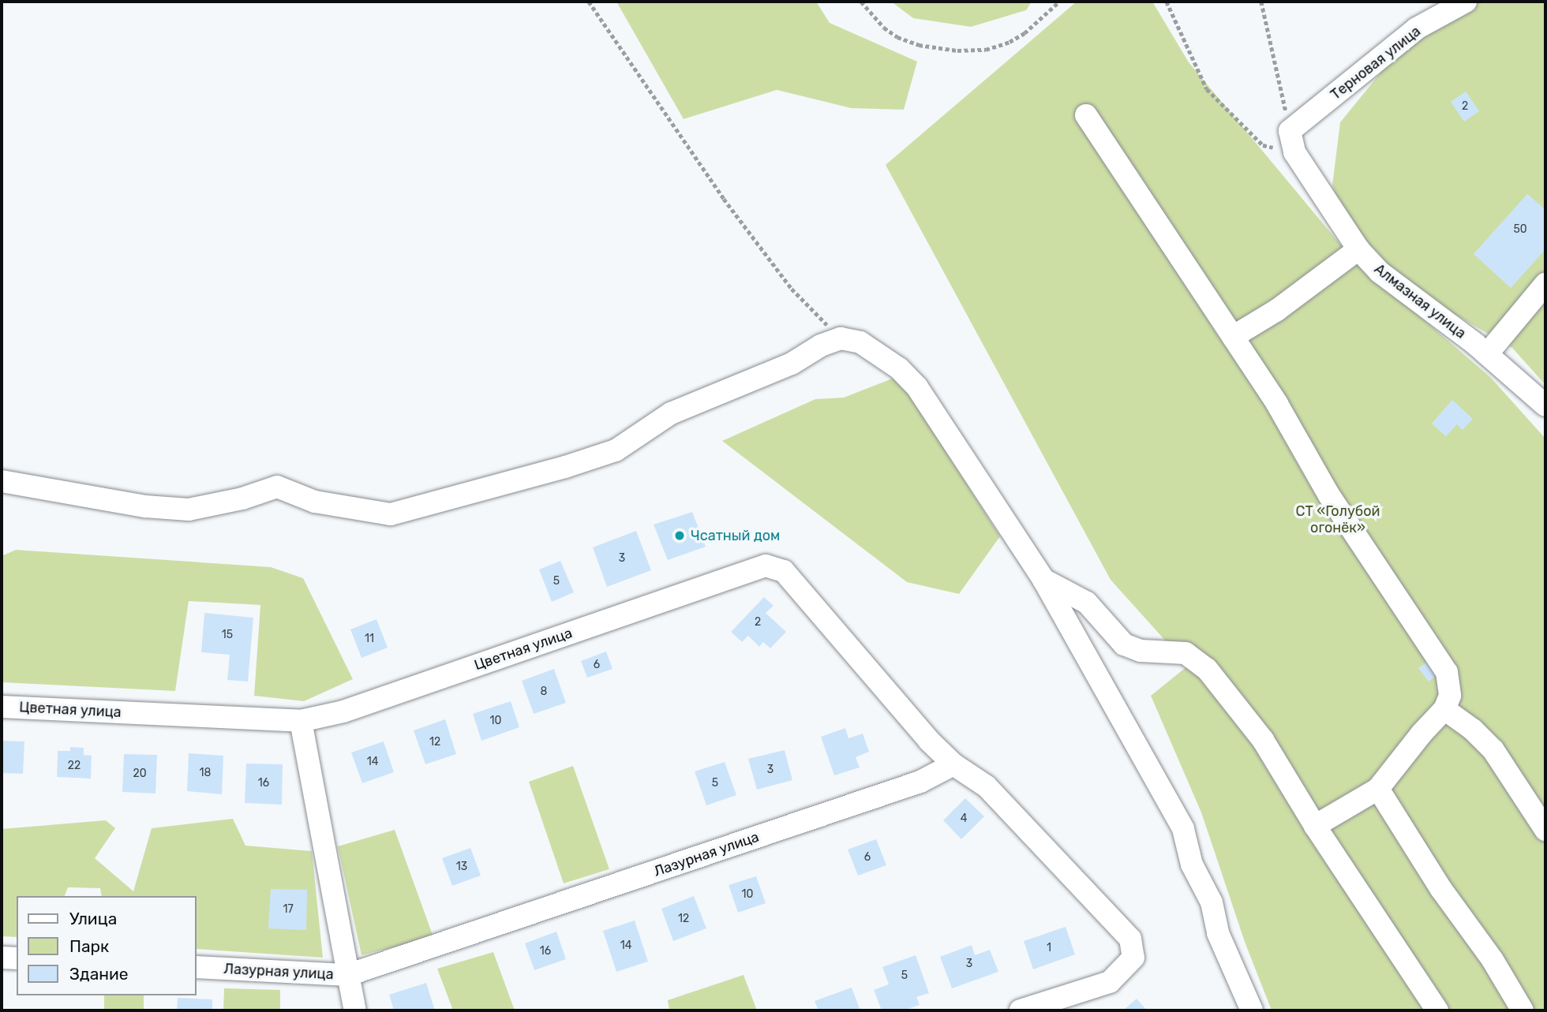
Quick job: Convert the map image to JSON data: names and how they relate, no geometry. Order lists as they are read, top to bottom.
{
  "streets": {
    "street": [
      "Терновая улица",
      "Алмазная улица",
      "Цветная улица",
      "Лазурная улица"
    ]
  },
  "crossings": [
    ["Терновая улица", "Алмазная улица"],
    ["Цветная улица", "Лазурная улица"]
  ],
  "parks": ["СТ «Голубой огонёк»"],
  "places": ["Чсатный дом"],
  "house_numbers": [
    "2",
    "50",
    "3",
    "5",
    "2",
    "15",
    "11",
    "6",
    "8",
    "10",
    "12",
    "14",
    "22",
    "3",
    "18",
    "20",
    "16",
    "5",
    "4",
    "6",
    "13",
    "10",
    "17",
    "12",
    "14",
    "1",
    "16",
    "3",
    "5"
  ],
  "legend": ["Улица", "Парк", "Здание"]
}
